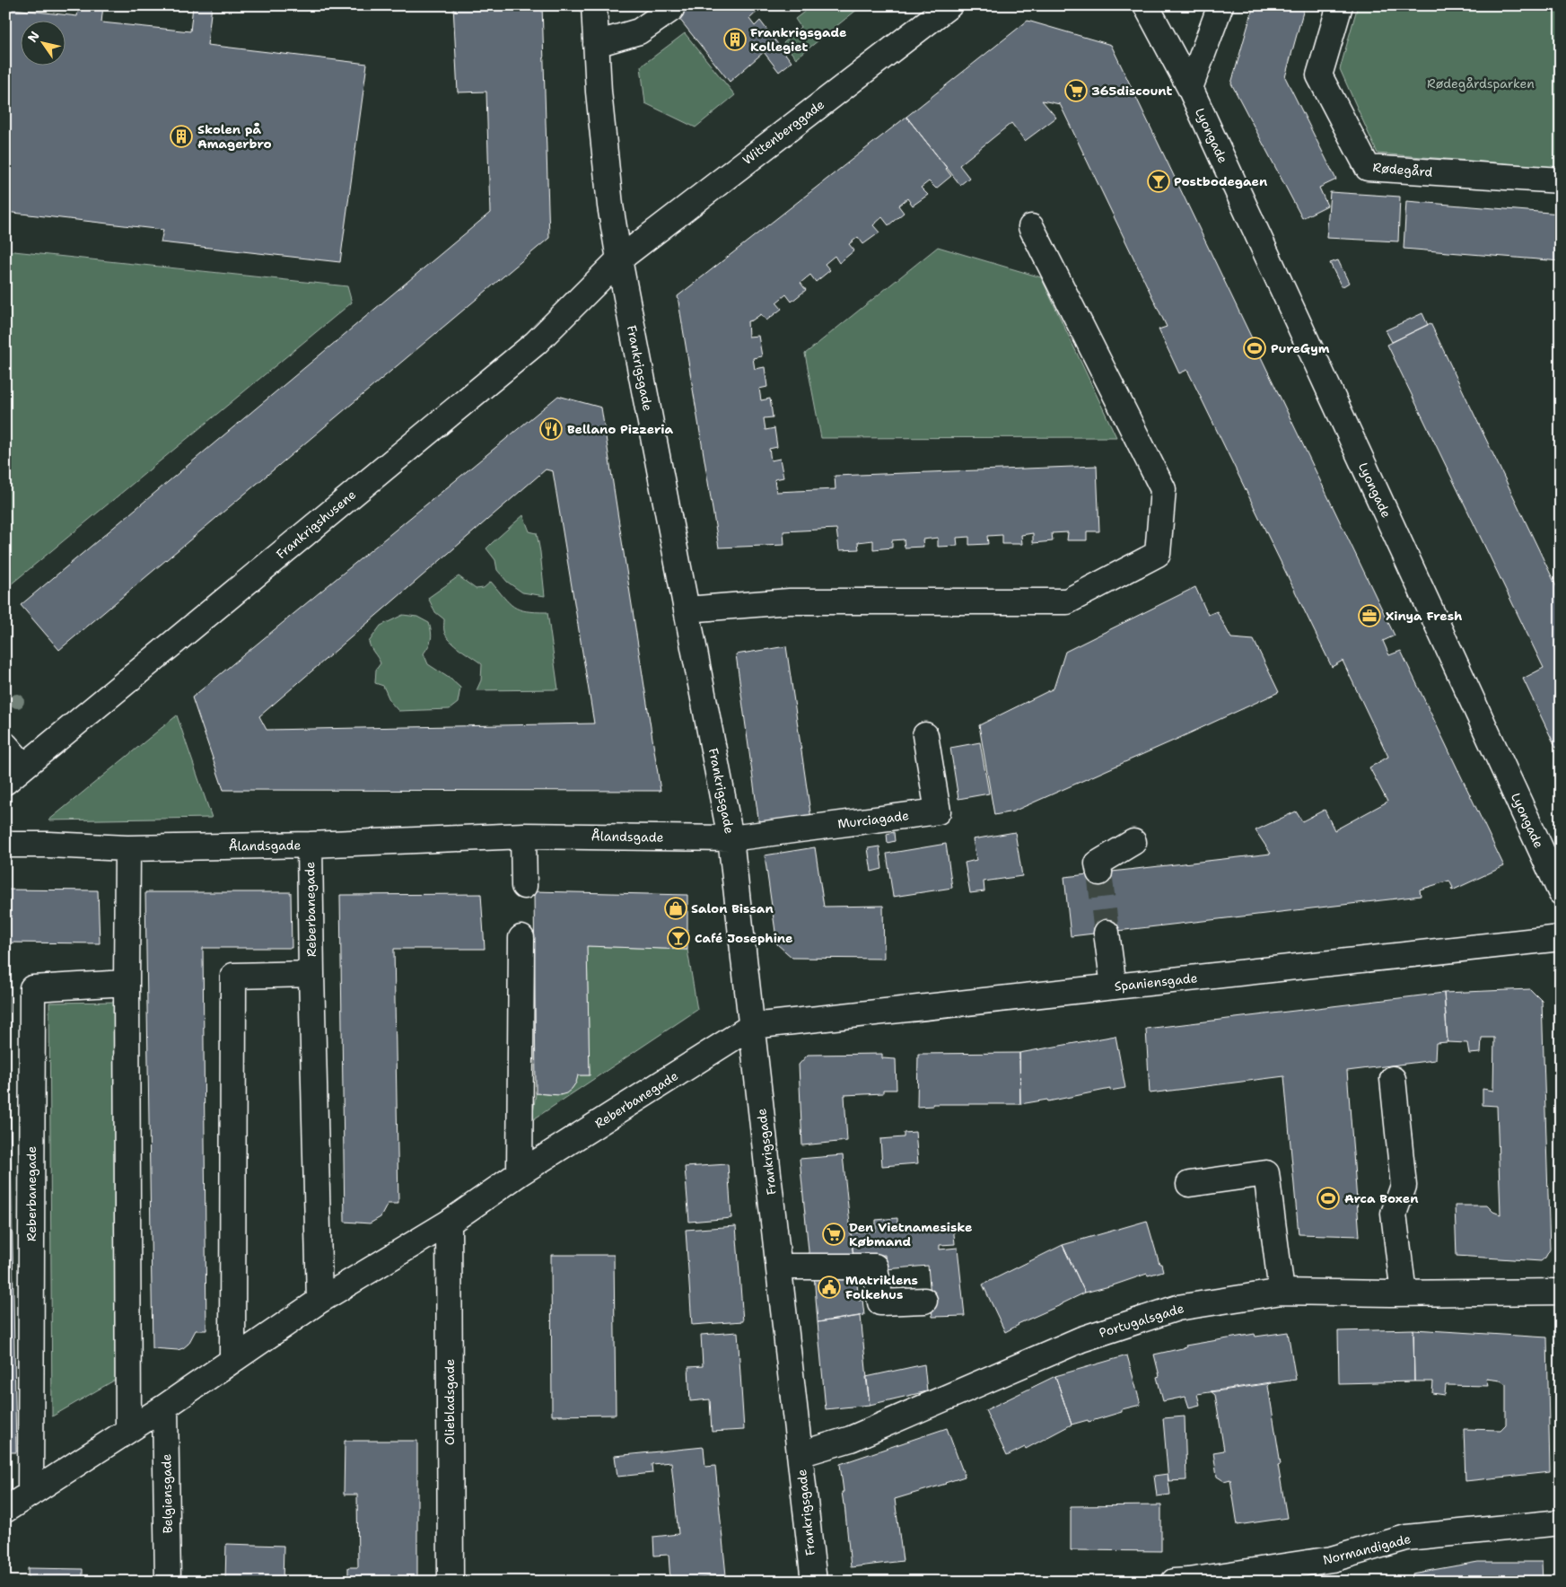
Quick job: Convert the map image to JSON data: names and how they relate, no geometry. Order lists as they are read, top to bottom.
{
  "streets": {
    "street": [
      "Wittenberggade",
      "Lyongade",
      "Rødegård",
      "Frankrigsgade",
      "Frankrigshusene",
      "Murciagade",
      "Ålandsgade",
      "Reberbanegade",
      "Spaniensgade",
      "Portugalsgade",
      "Oliebladsgade",
      "Belgiensgade",
      "Normandigade"
    ]
  },
  "crossings": [
    ["Wittenberggade", "Frankrigsgade"],
    ["Wittenberggade", "Frankrigshusene"],
    ["Frankrigsgade", "Frankrigshusene"],
    ["Frankrigsgade", "Murciagade"],
    ["Frankrigsgade", "Ålandsgade"],
    ["Frankrigsgade", "Reberbanegade"],
    ["Frankrigsgade", "Spaniensgade"],
    ["Frankrigsgade", "Portugalsgade"],
    ["Murciagade", "Ålandsgade"],
    ["Ålandsgade", "Reberbanegade"],
    ["Reberbanegade", "Spaniensgade"],
    ["Reberbanegade", "Oliebladsgade"],
    ["Reberbanegade", "Belgiensgade"]
  ],
  "parks": ["Rødegårdsparken"],
  "places": {
    "building": ["Frankrigsgade Kollegiet", "Skolen på Amagerbro"],
    "supermarket": ["365discount", "Den Vietnamesiske Købmand"],
    "bar": ["Postbodegaen", "Café Josephine"],
    "sports": ["PureGym", "Arca Boxen"],
    "restaurant": ["Bellano Pizzeria"],
    "office": ["Xinya Fresh"],
    "shop": ["Salon Bissan"],
    "public building": ["Matriklens Folkehus"]
  },
  "north": "top left"
}
